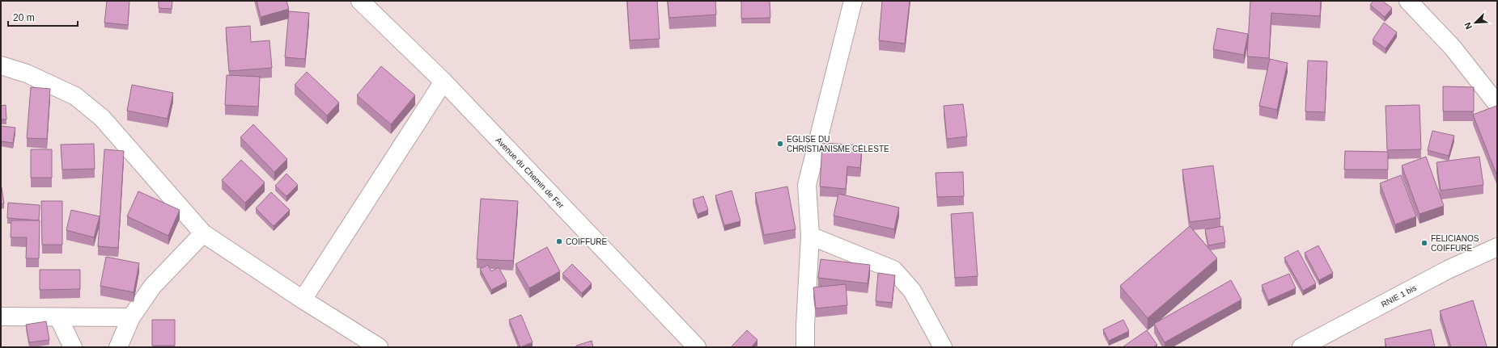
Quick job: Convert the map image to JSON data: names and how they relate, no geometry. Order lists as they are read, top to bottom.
{
  "streets": {
    "street": ["Avenue du Chemin de Fer", "RNIE 1 bis"]
  },
  "places": ["EGLISE DU CHRISTIANISME CÉLESTE", "COIFFURE", "FELICIANOS COIFFURE"],
  "scale_bar": "20 m",
  "north": "bottom left"
}
